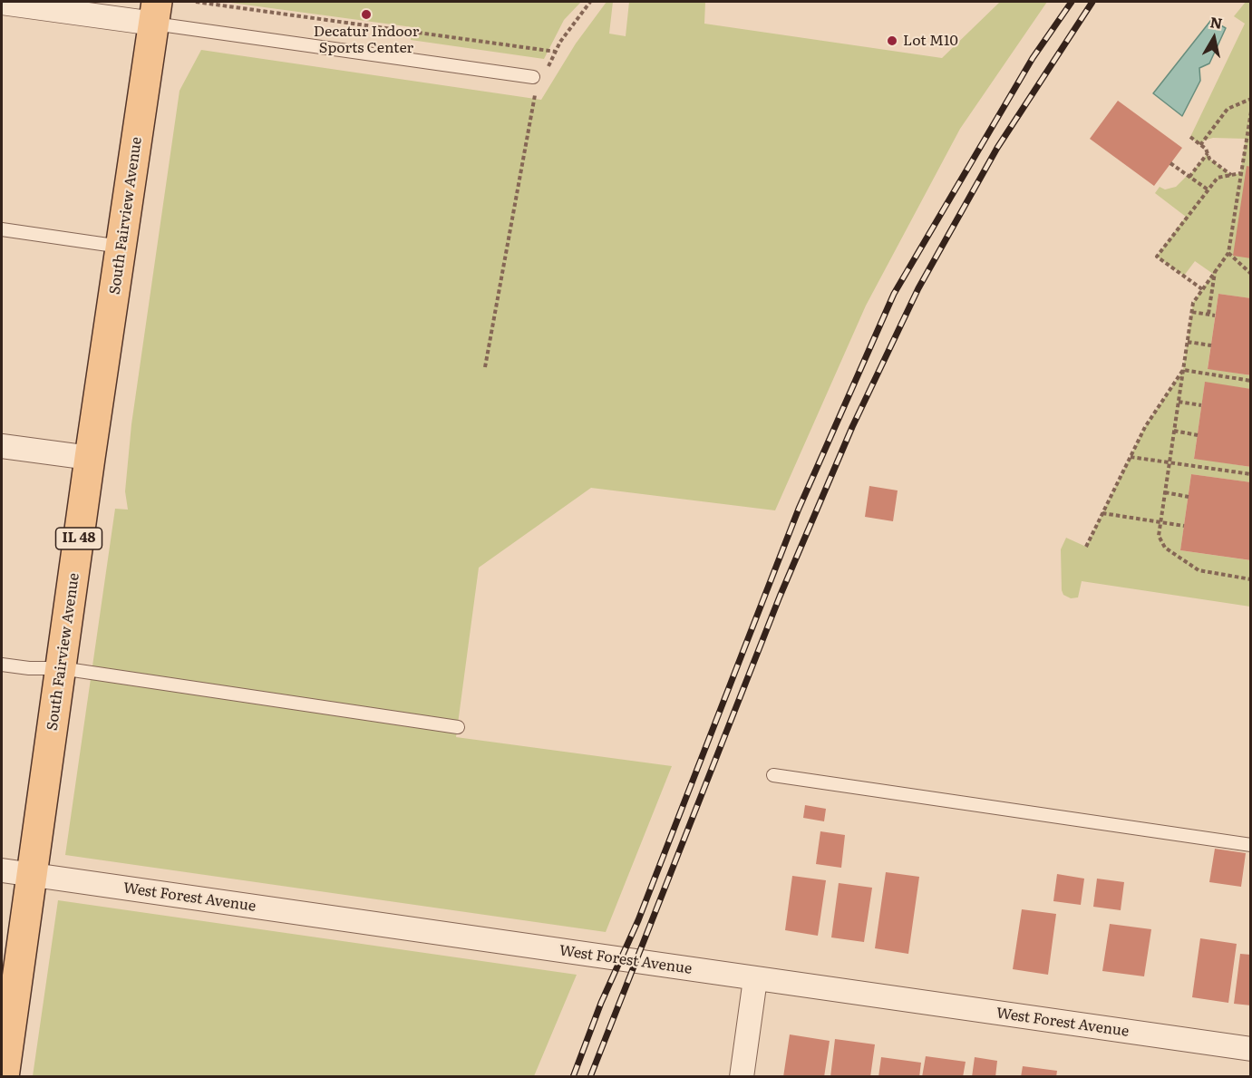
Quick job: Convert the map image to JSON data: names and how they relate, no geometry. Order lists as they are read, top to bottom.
{
  "streets": {
    "main road": ["South Fairview Avenue", "IL 48"],
    "street": ["West Forest Avenue"]
  },
  "crossings": [
    ["South Fairview Avenue", "West Forest Avenue"]
  ],
  "places": ["Decatur Indoor Sports Center", "Lot M10"],
  "north": "top"
}
